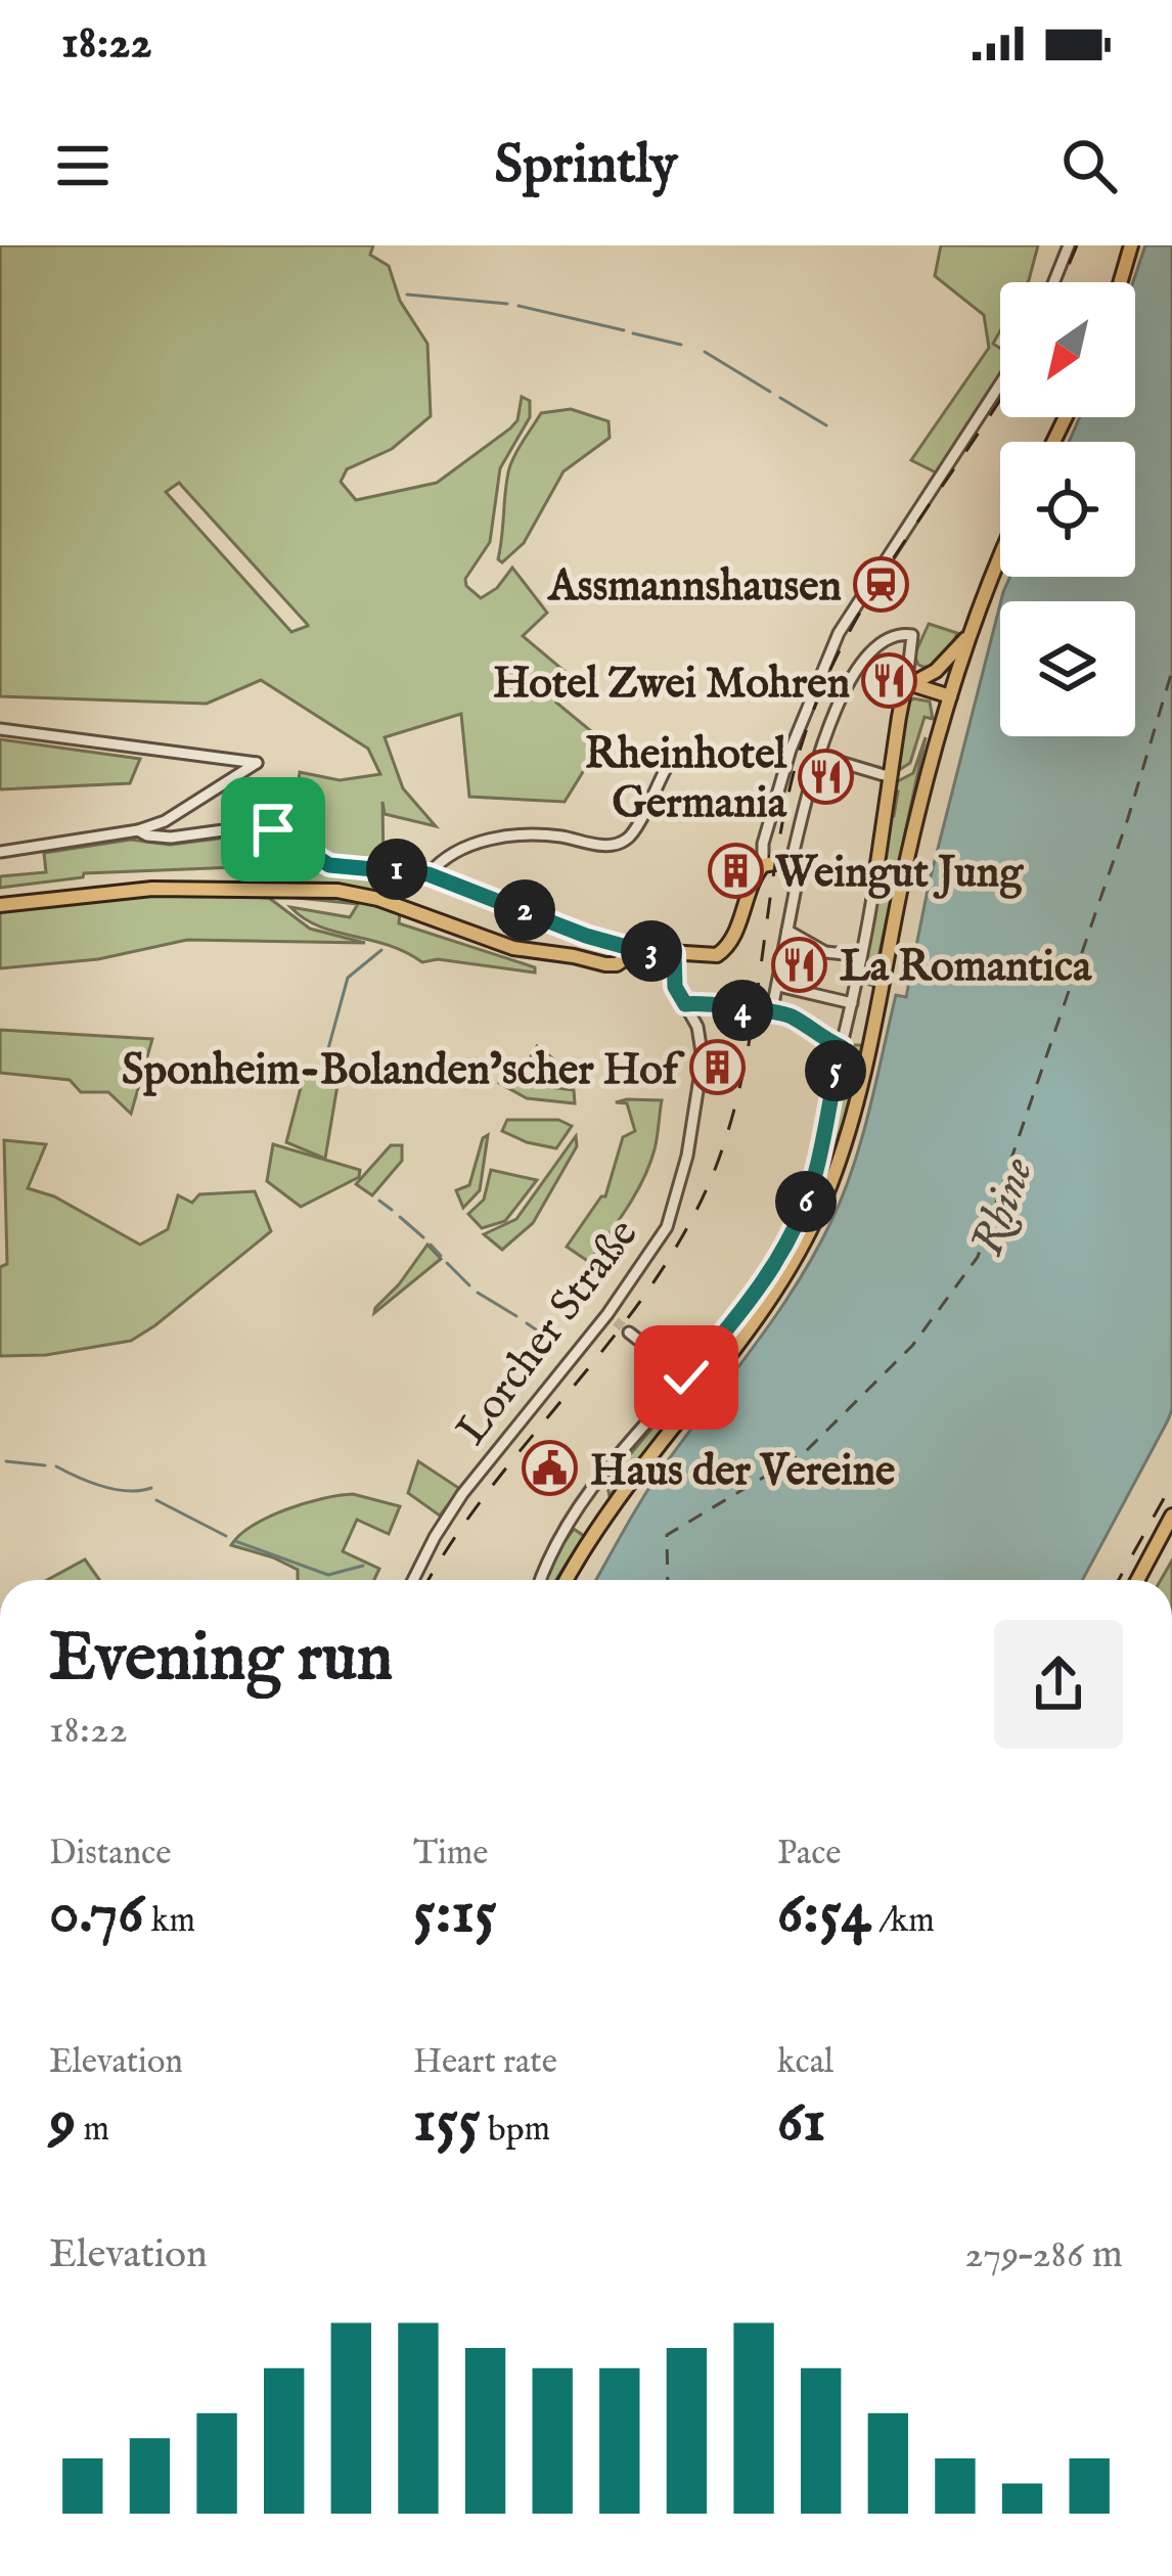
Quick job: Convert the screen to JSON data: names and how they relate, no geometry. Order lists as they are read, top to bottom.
{
  "streets": {
    "street": ["Lorcher Straße"]
  },
  "water": ["Rhine"],
  "places": {
    "station": ["Assmannshausen"],
    "restaurant": ["Hotel Zwei Mohren", "Rheinhotel Germania", "La Romantica"],
    "building": ["Weingut Jung", "Sponheim-Bolanden’scher Hof"],
    "public building": ["Haus der Vereine"]
  },
  "north": "bottom left",
  "page": {
    "status": "18:22",
    "header": "Sprintly",
    "pins": [
      "1",
      "2",
      "3",
      "4",
      "5",
      "6"
    ],
    "heading": ["Evening run", "18:22"],
    "stats": [
      ["Distance", "0.76 km"],
      ["Time", "5:15"],
      ["Pace", "6:54 /km"],
      ["Elevation", "9 m"],
      ["Heart rate", "155 bpm"],
      ["kcal", "61"]
    ],
    "chart": ["Elevation", "279–286 m"]
  }
}
